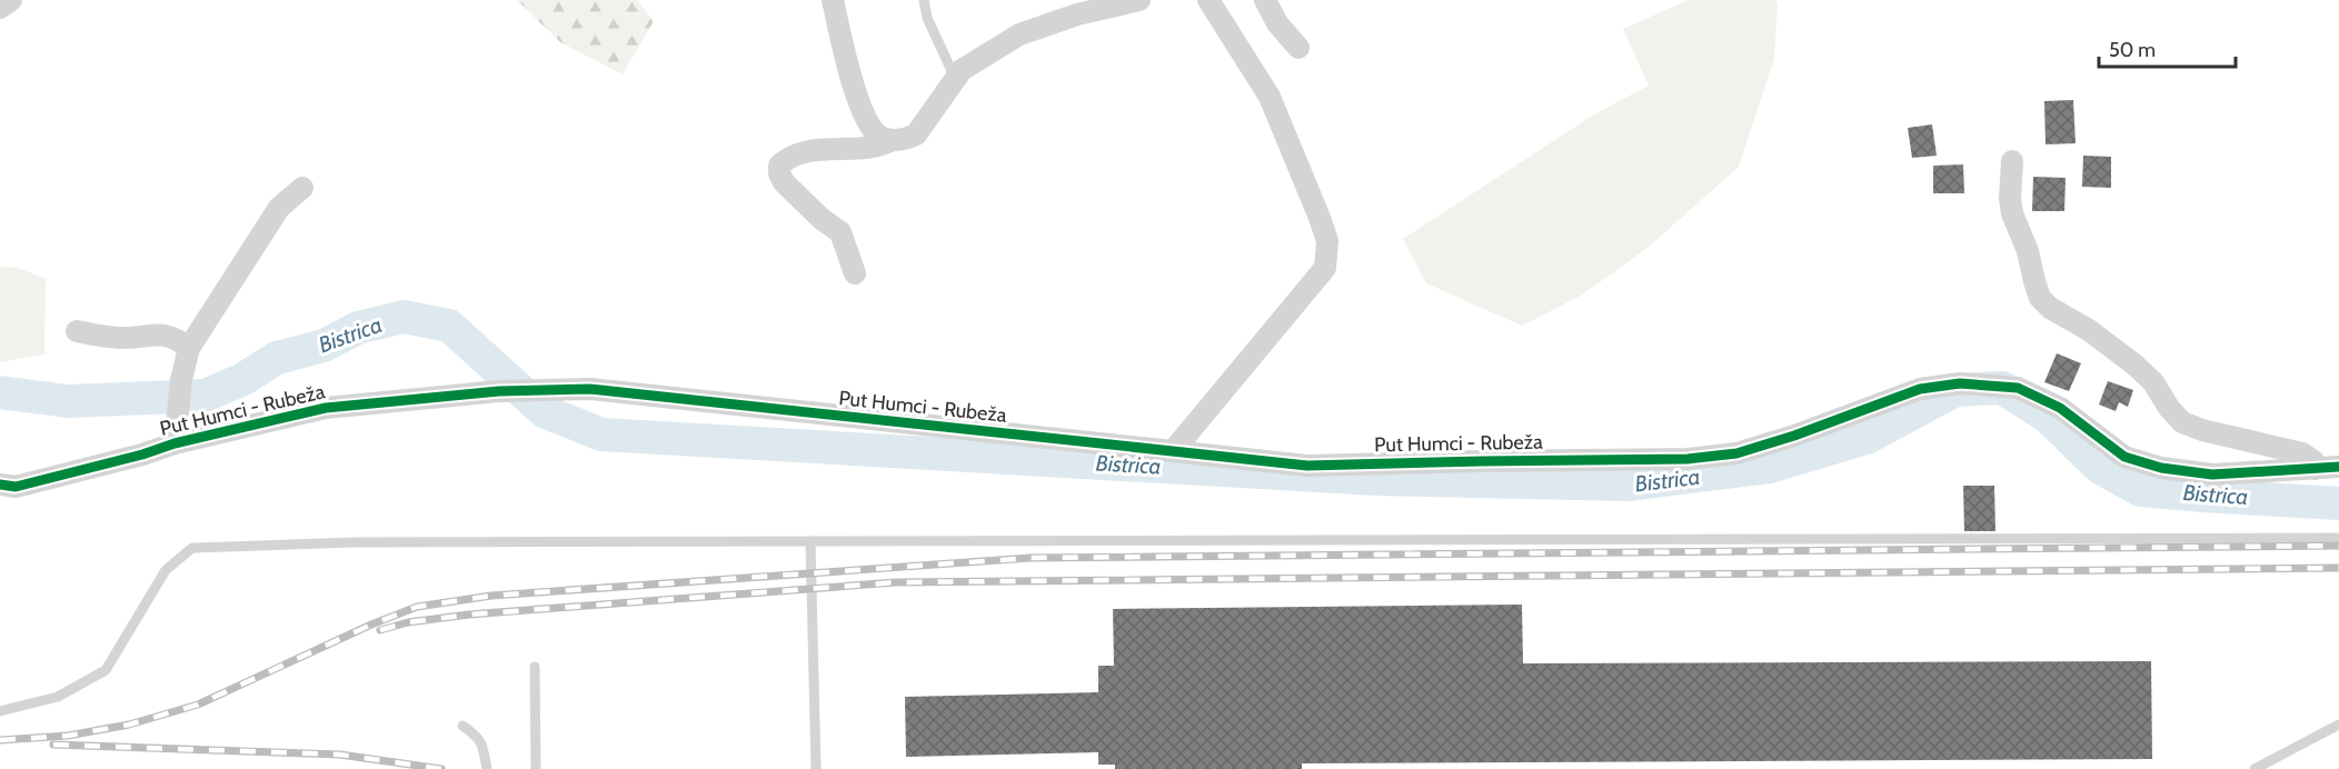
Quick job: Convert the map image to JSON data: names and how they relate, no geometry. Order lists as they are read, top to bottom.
{
  "streets": {
    "street": ["Put Humci - Rubeža"]
  },
  "water": ["Bistrica"],
  "scale_bar": "50 m"
}
